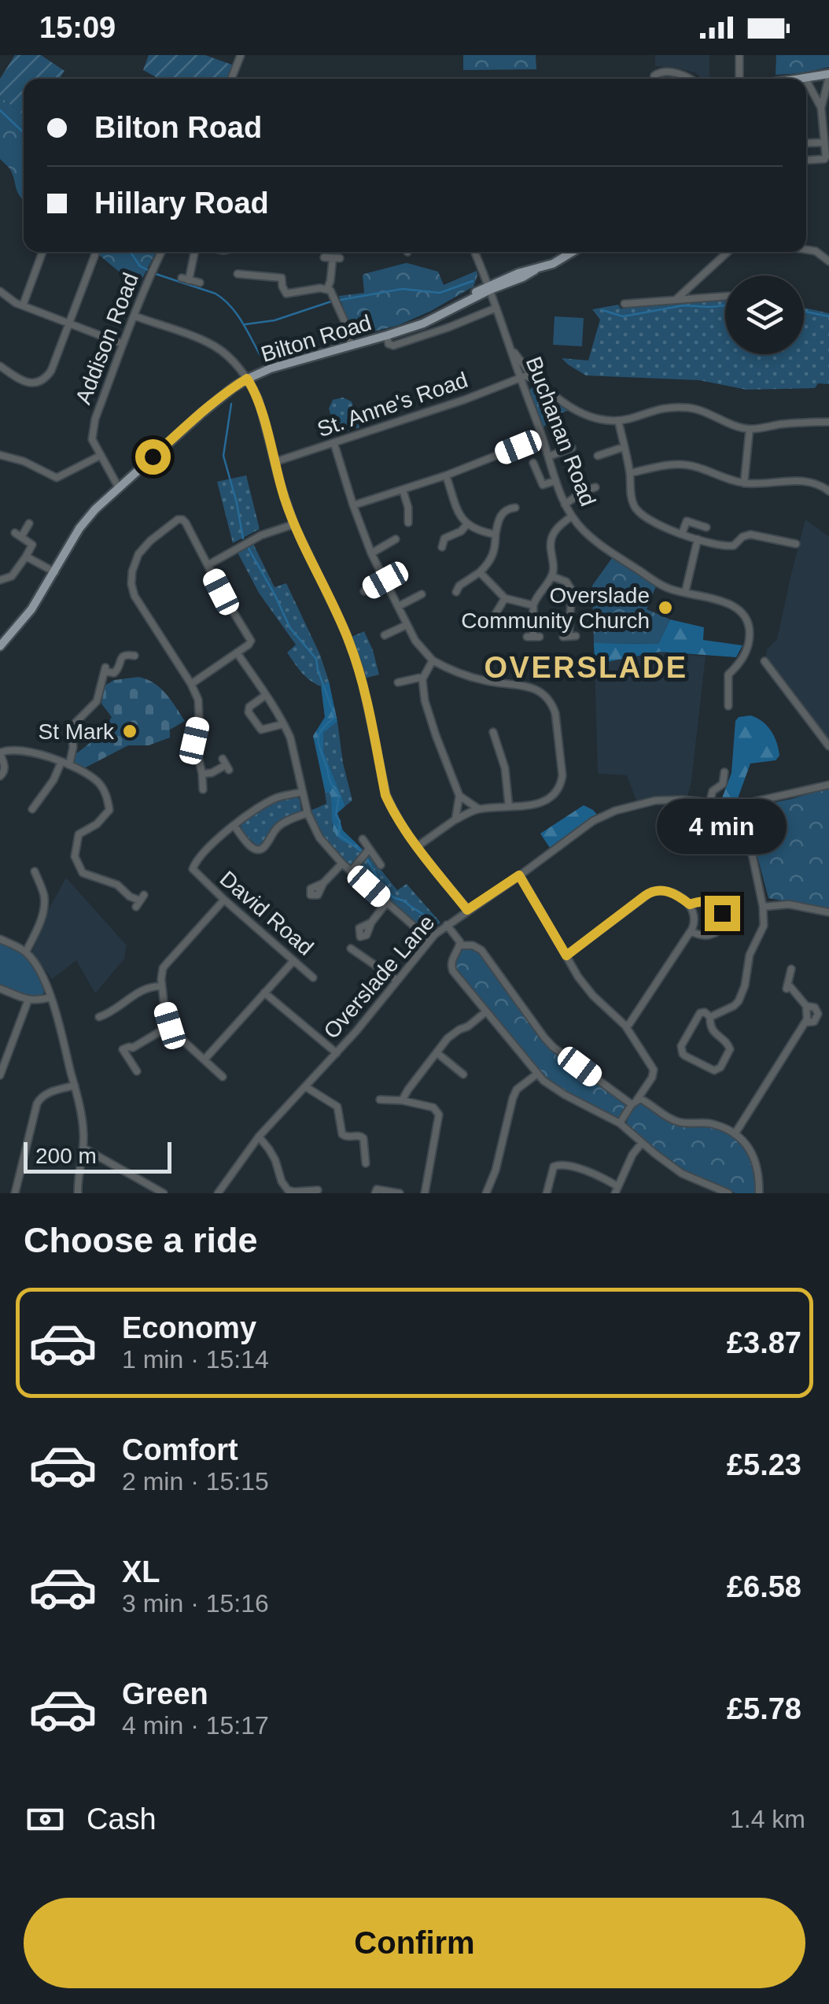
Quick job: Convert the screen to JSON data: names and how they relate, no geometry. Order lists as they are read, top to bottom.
{
  "streets": {
    "main road": ["Bilton Road"],
    "street": [
      "Addison Road",
      "St. Anne's Road",
      "Buchanan Road",
      "David Road",
      "Overslade Lane"
    ]
  },
  "crossings": [
    ["Addison Road", "Bilton Road"],
    ["Bilton Road", "Buchanan Road"],
    ["St. Anne's Road", "Buchanan Road"]
  ],
  "districts": ["OVERSLADE"],
  "places": ["Overslade Community Church", "St Mark"],
  "scale_bar": "200 m",
  "page": {
    "status": "15:09",
    "banner": ["Bilton Road", "Hillary Road"],
    "bubble": "4 min",
    "scale": "200 m",
    "heading": "Choose a ride",
    "list": [
      {
        "name": "Economy",
        "note": "1 min · 15:14",
        "value": "£3.87"
      },
      {
        "name": "Comfort",
        "note": "2 min · 15:15",
        "value": "£5.23"
      },
      {
        "name": "XL",
        "note": "3 min · 15:16",
        "value": "£6.58"
      },
      {
        "name": "Green",
        "note": "4 min · 15:17",
        "value": "£5.78"
      }
    ],
    "pay": ["Cash", "1.4 km"],
    "buttons": "Confirm"
  }
}
